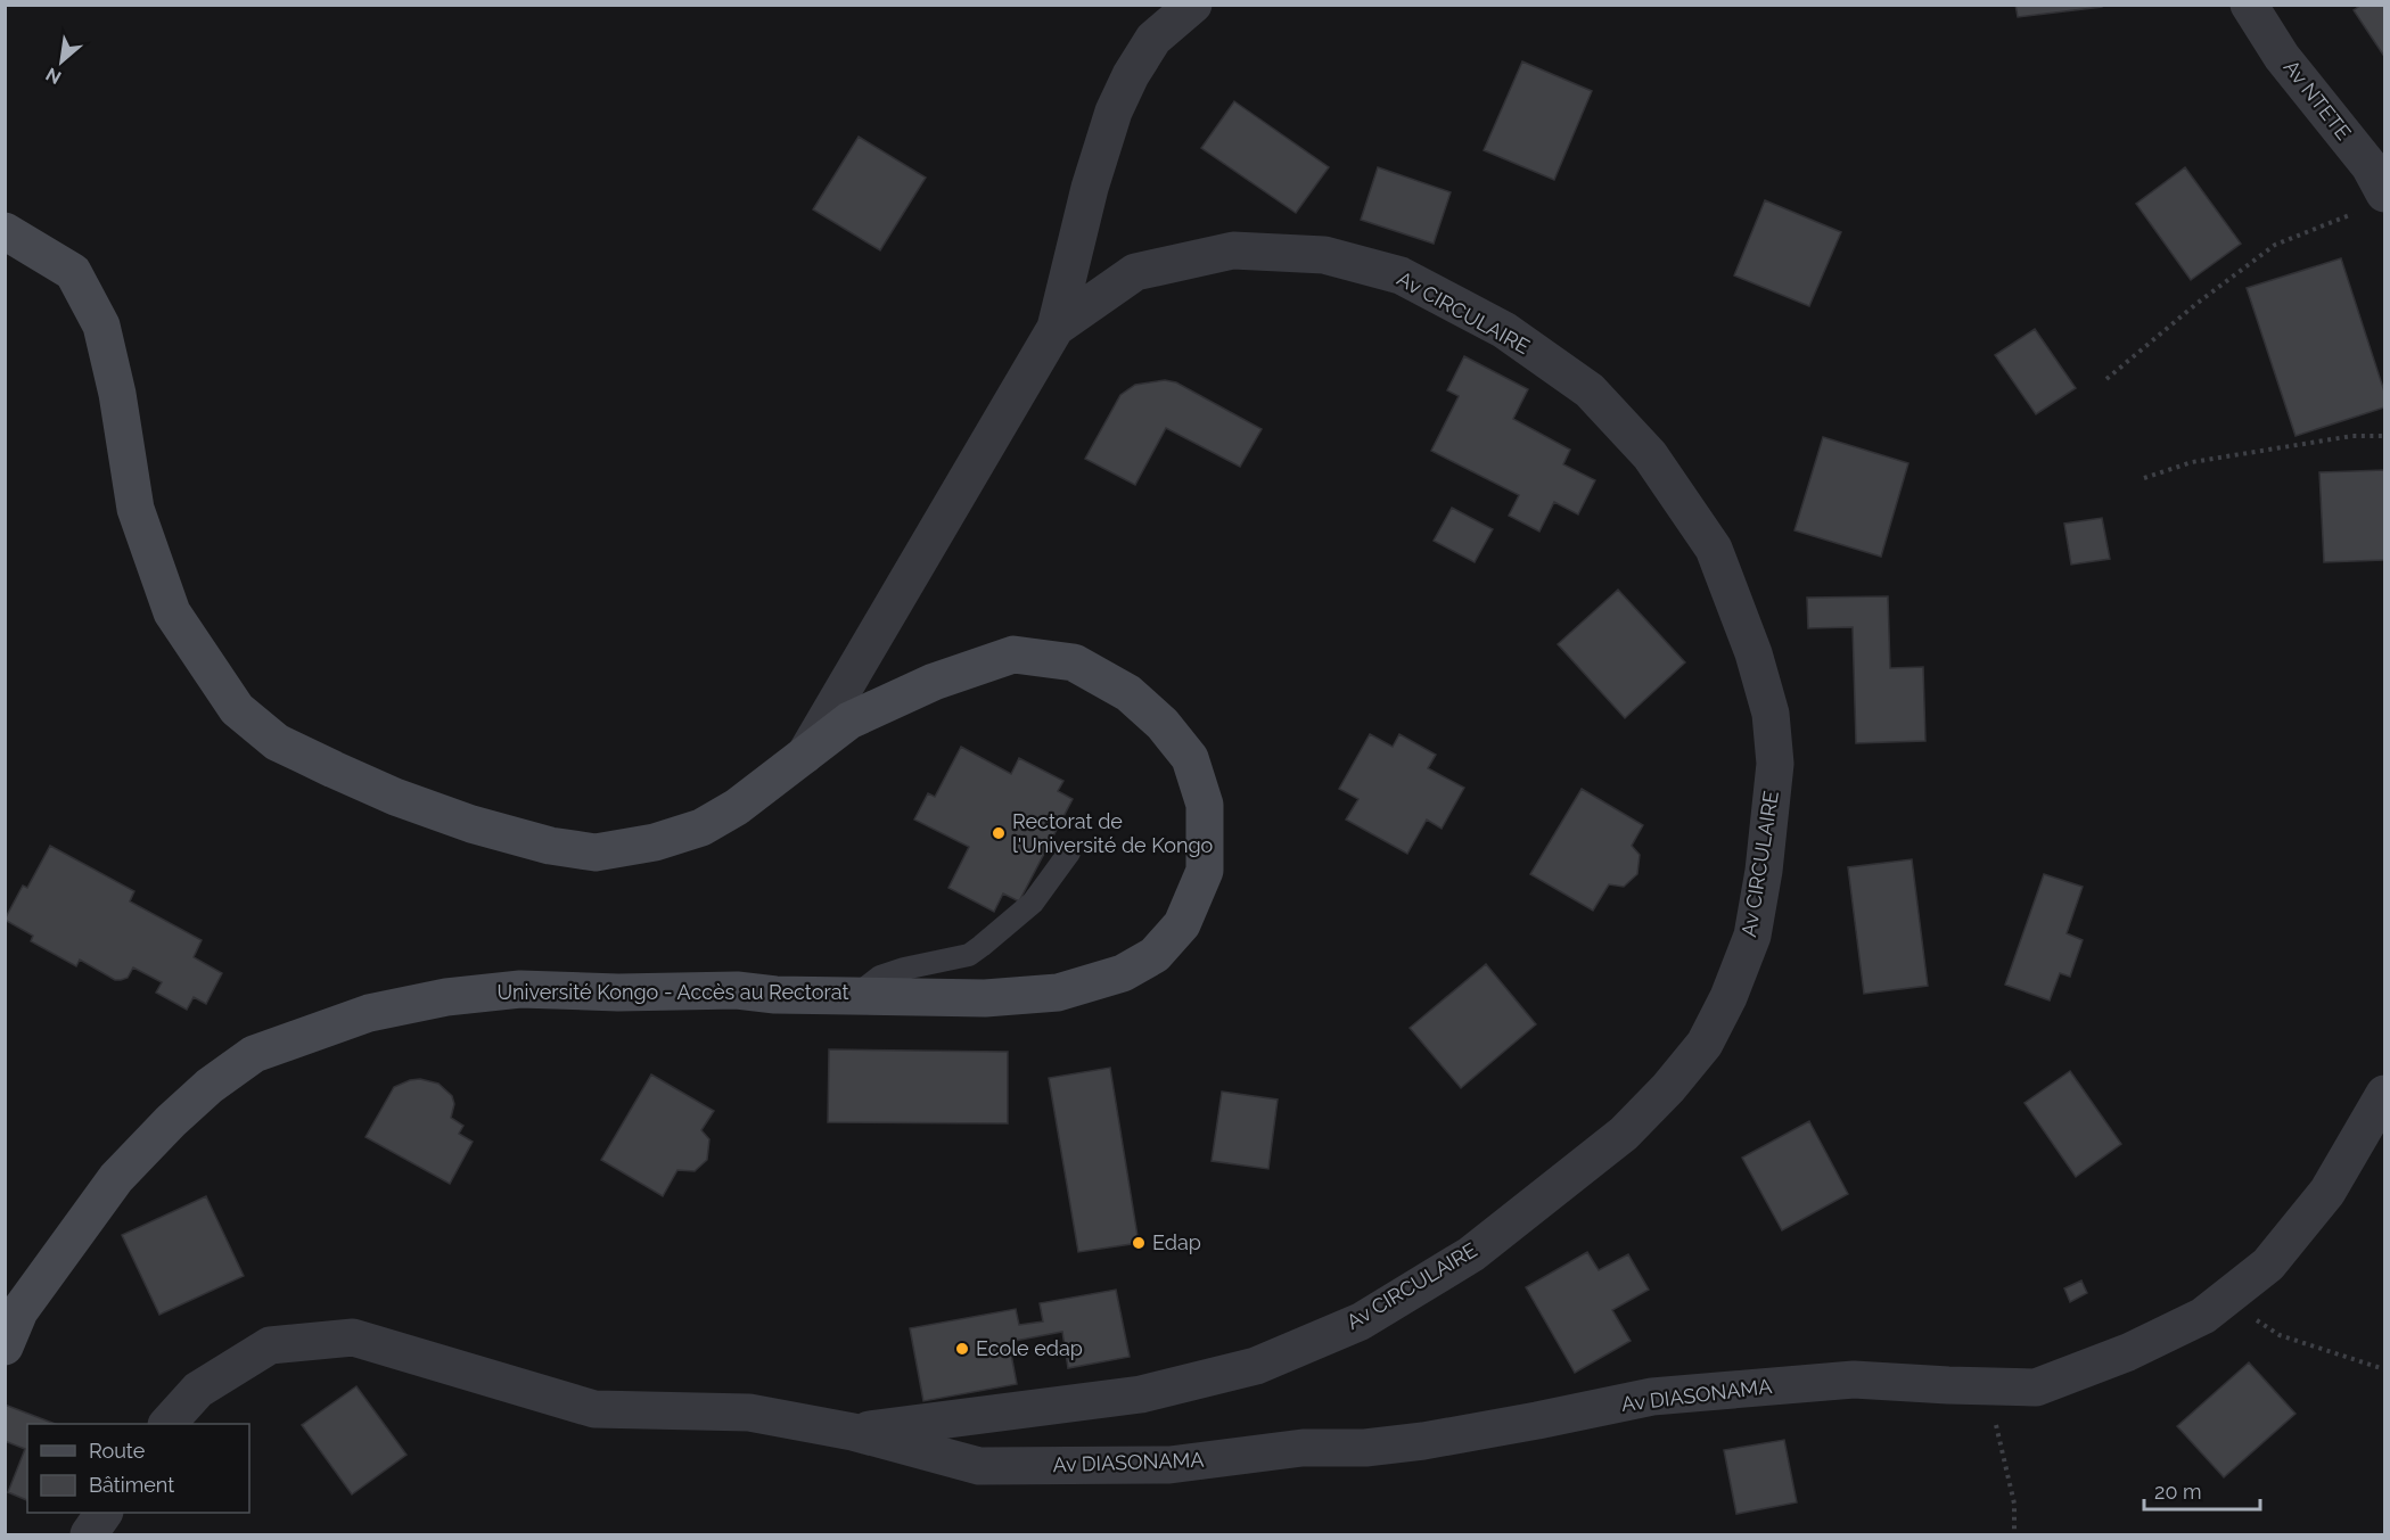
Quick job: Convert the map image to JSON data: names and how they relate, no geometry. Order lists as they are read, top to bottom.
{
  "streets": {
    "street": [
      "Av NTETE",
      "Av CIRCULAIRE",
      "Université Kongo - Accès au Rectorat",
      "Av DIASONAMA"
    ]
  },
  "crossings": [
    ["Av CIRCULAIRE", "Av DIASONAMA"]
  ],
  "places": ["Rectorat de l'Université de Kongo", "Edap", "Ecole edap"],
  "legend": ["Route", "Bâtiment"],
  "scale_bar": "20 m",
  "north": "bottom left"
}
